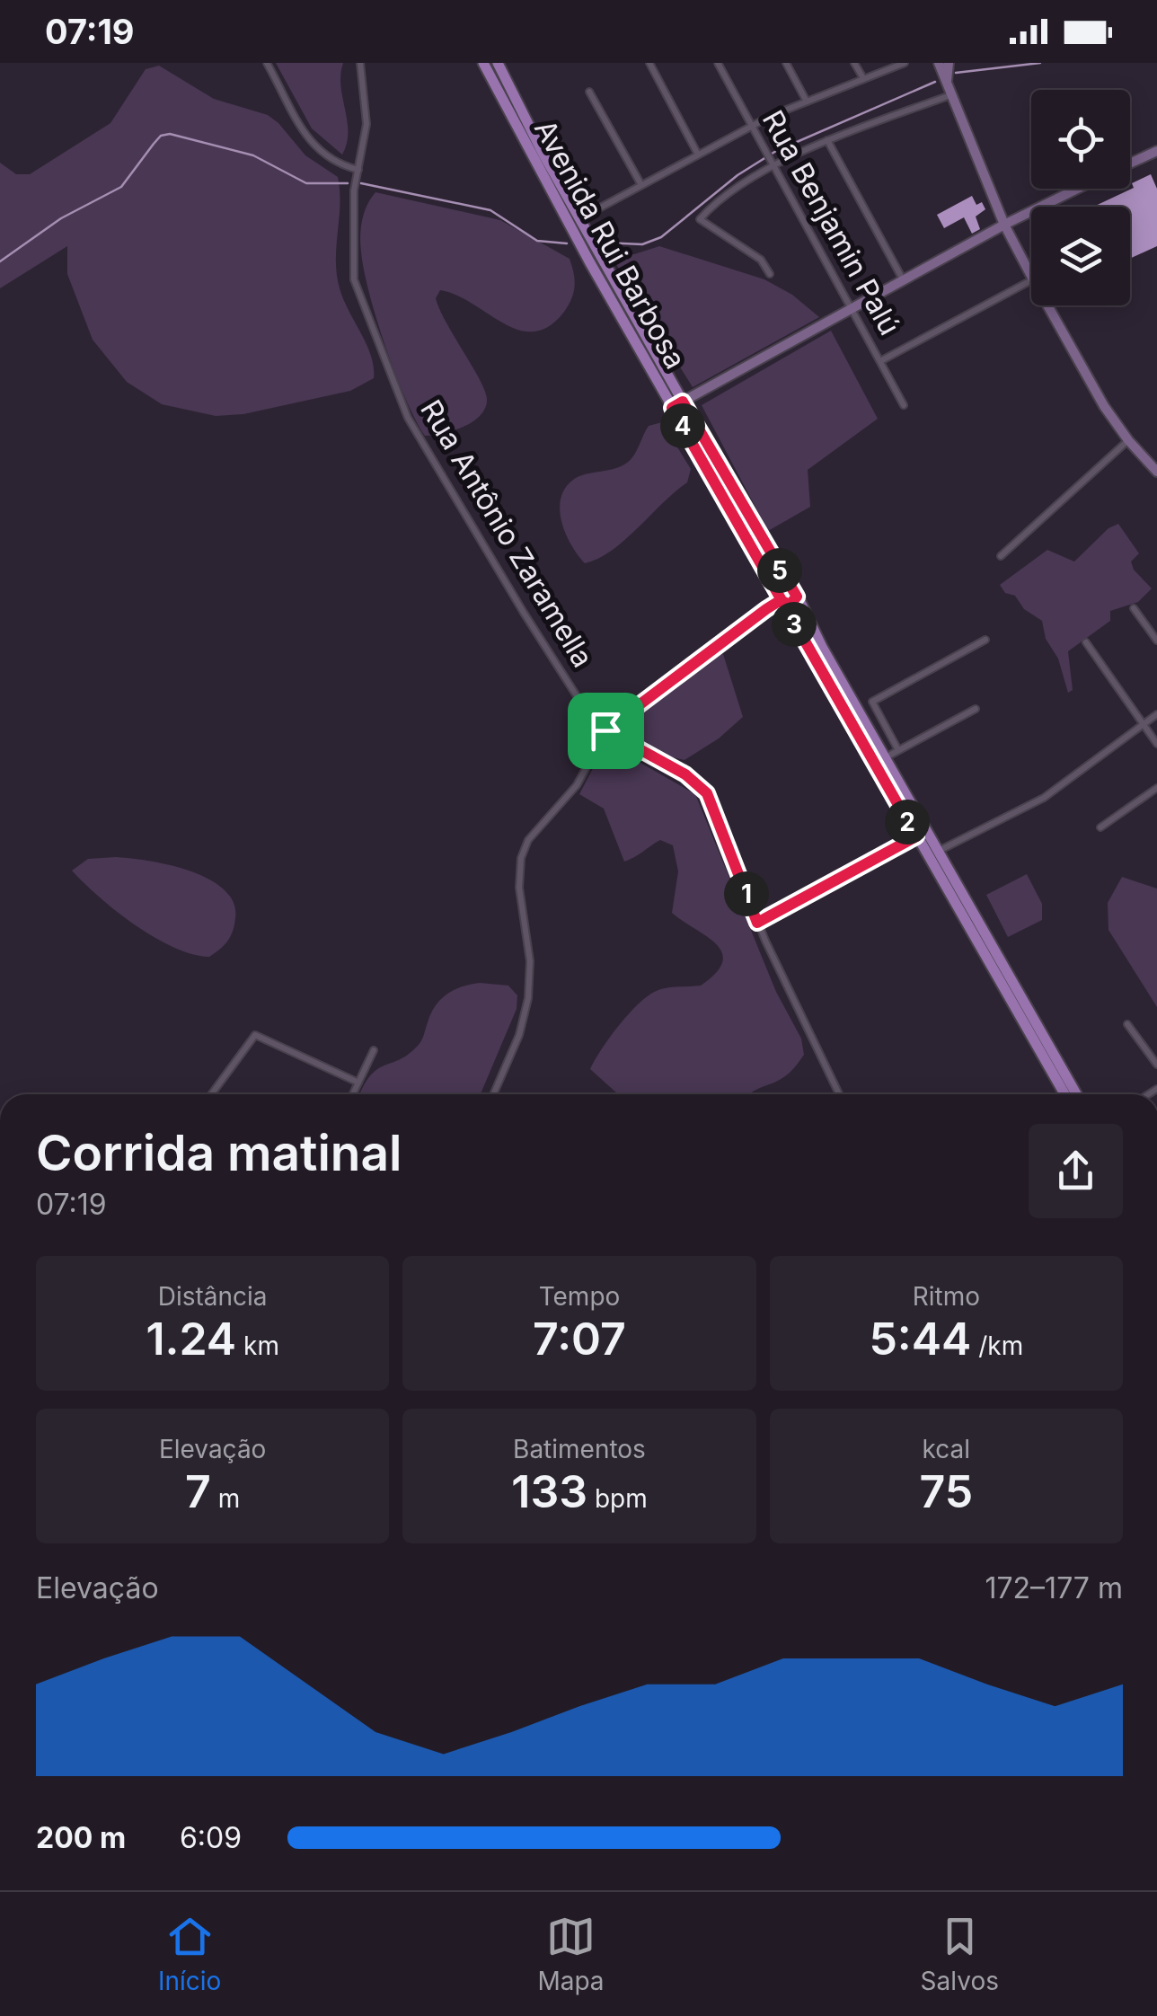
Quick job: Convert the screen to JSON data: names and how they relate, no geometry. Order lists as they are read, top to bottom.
{
  "streets": {
    "main road": ["Avenida Rui Barbosa"],
    "street": ["Rua Benjamin Palú", "Rua Antônio Zaramella"]
  },
  "page": {
    "status": "07:19",
    "pins": [
      "4",
      "5",
      "3",
      "2",
      "1"
    ],
    "heading": ["Corrida matinal", "07:19"],
    "stats": [
      ["Distância", "1.24 km"],
      ["Tempo", "7:07"],
      ["Ritmo", "5:44 /km"],
      ["Elevação", "7 m"],
      ["Batimentos", "133 bpm"],
      ["kcal", "75"]
    ],
    "chart": ["Elevação", "172–177 m"],
    "list": [
      {
        "name": "200 m",
        "note": "6:09"
      }
    ],
    "tabs": ["Início", "Mapa", "Salvos"]
  }
}
